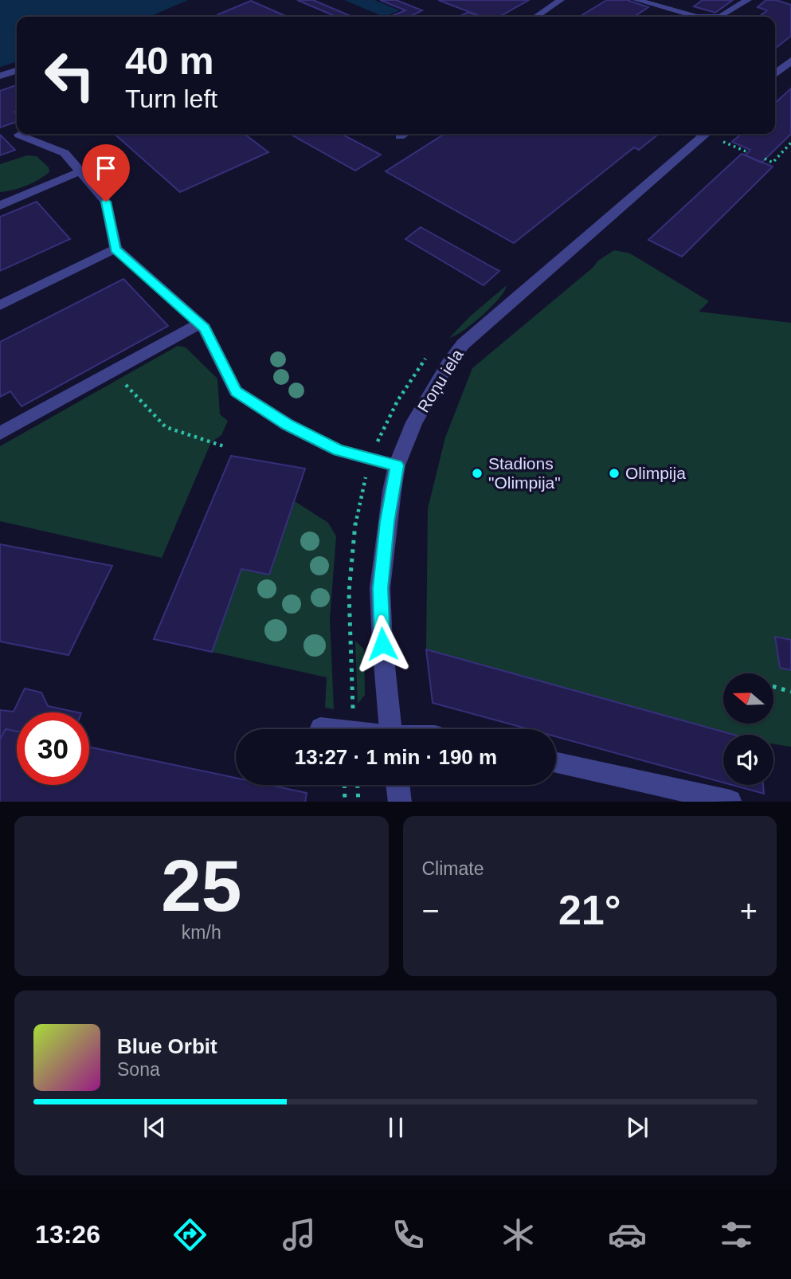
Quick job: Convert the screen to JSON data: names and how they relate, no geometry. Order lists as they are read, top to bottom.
{
  "streets": {
    "street": ["Roņu iela"]
  },
  "places": ["Stadions \"Olimpija\"", "Olimpija"],
  "north": "left",
  "page": {
    "turn": ["40 m", "Turn left"],
    "limit": "30",
    "trip": "13:27 · 1 min · 190 m",
    "tile": [
      ["25", "km/h"],
      "Climate"
    ],
    "heat": ["−", "21°", "+"],
    "song": ["Blue Orbit", "Sona"],
    "tabs": "13:26"
  }
}
